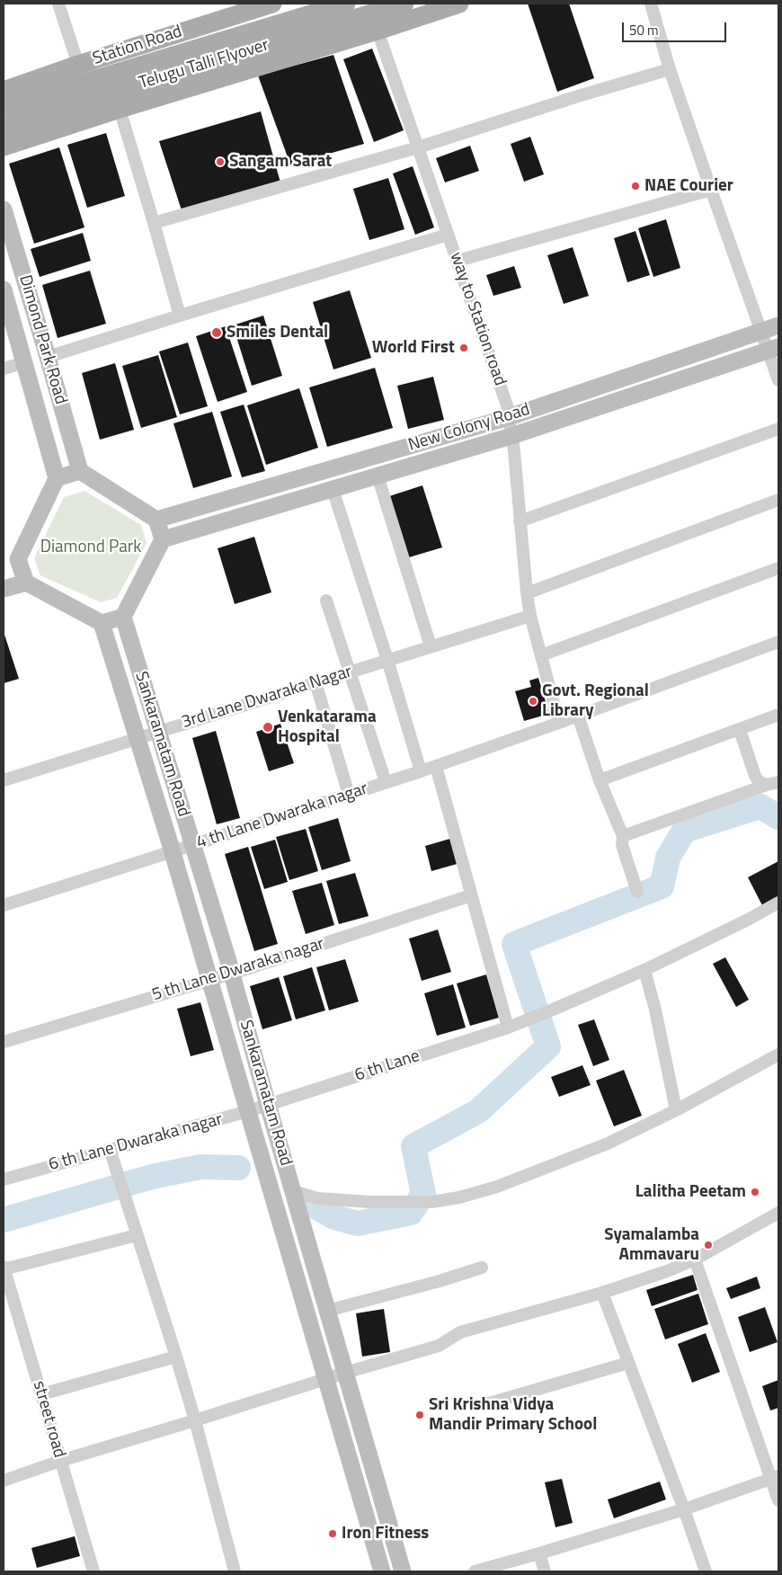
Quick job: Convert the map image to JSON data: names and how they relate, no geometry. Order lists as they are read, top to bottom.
{
  "streets": {
    "main road": [
      "Station Road",
      "Telugu Talli Flyover",
      "Dimond Park Road",
      "New Colony Road",
      "Sankaramatam Road"
    ],
    "street": [
      "way to Station road",
      "3rd Lane Dwaraka Nagar",
      "4 th Lane Dwaraka nagar",
      "5 th Lane Dwaraka nagar",
      "6 th Lane",
      "6 th Lane Dwaraka nagar",
      "street road"
    ]
  },
  "crossings": [
    ["way to Station road", "New Colony Road"],
    ["way to Station road", "3rd Lane Dwaraka Nagar"],
    ["way to Station road", "4 th Lane Dwaraka nagar"],
    ["Dimond Park Road", "New Colony Road"],
    ["Dimond Park Road", "Sankaramatam Road"],
    ["New Colony Road", "Sankaramatam Road"],
    ["3rd Lane Dwaraka Nagar", "Sankaramatam Road"],
    ["Sankaramatam Road", "4 th Lane Dwaraka nagar"],
    ["Sankaramatam Road", "5 th Lane Dwaraka nagar"],
    ["Sankaramatam Road", "6 th Lane"],
    ["Sankaramatam Road", "6 th Lane Dwaraka nagar"],
    ["6 th Lane", "6 th Lane Dwaraka nagar"]
  ],
  "parks": ["Diamond Park"],
  "places": [
    "Sangam Sarat",
    "NAE Courier",
    "Smiles Dental",
    "World First",
    "Govt. Regional Library",
    "Venkatarama Hospital",
    "Lalitha Peetam",
    "Syamalamba Ammavaru",
    "Sri Krishna Vidya Mandir Primary School",
    "Iron Fitness"
  ],
  "scale_bar": "50 m"
}
